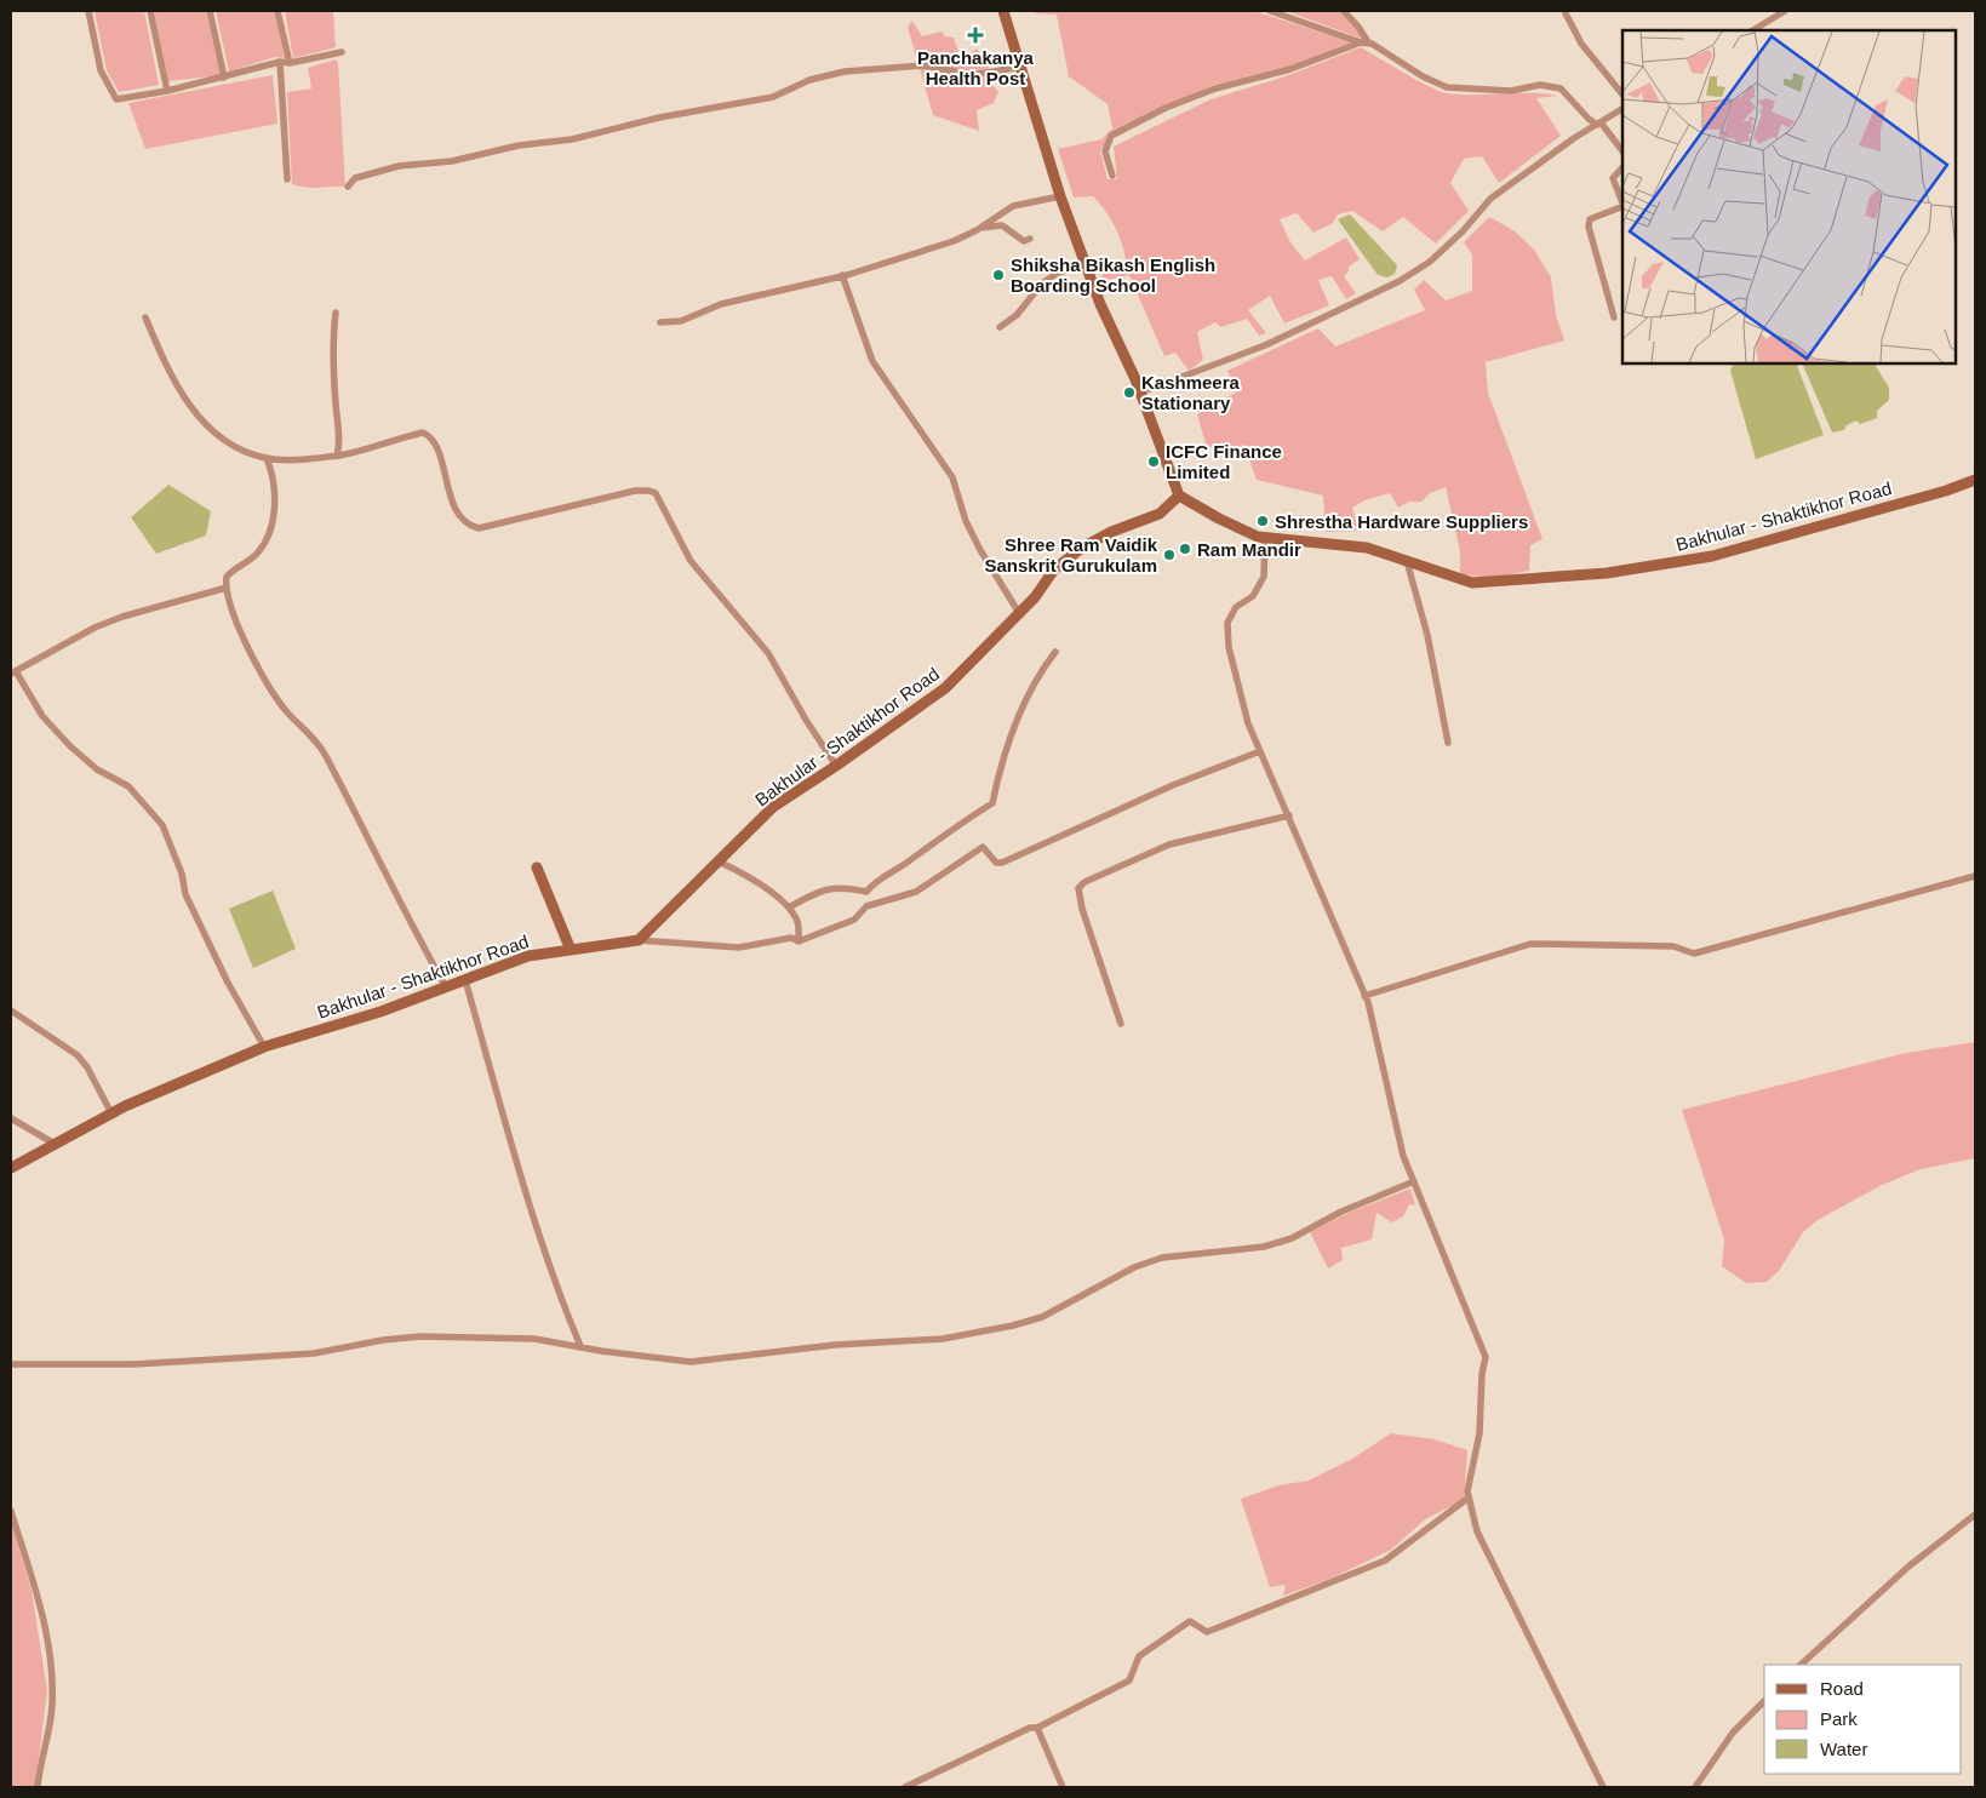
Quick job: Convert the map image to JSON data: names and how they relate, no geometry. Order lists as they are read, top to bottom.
{
  "streets": {
    "street": ["Bakhular - Shaktikhor Road"]
  },
  "places": {
    "health": ["Panchakanya Health Post"],
    "other": [
      "Shiksha Bikash English Boarding School",
      "Kashmeera Stationary",
      "ICFC Finance Limited",
      "Shrestha Hardware Suppliers",
      "Ram Mandir",
      "Shree Ram Vaidik Sanskrit Gurukulam"
    ]
  },
  "legend": ["Road", "Park", "Water"]
}
